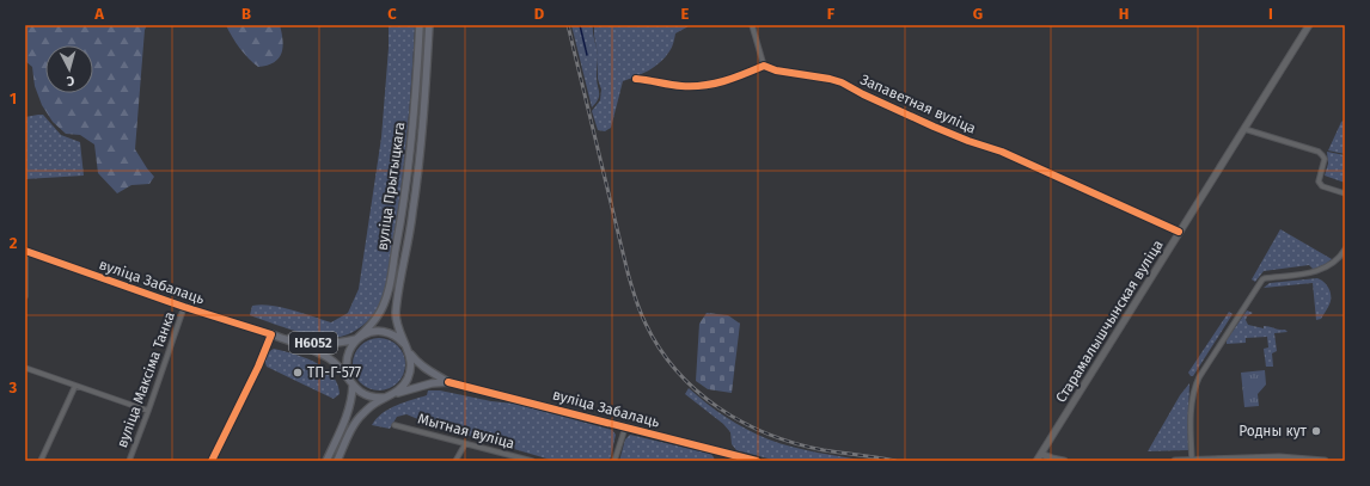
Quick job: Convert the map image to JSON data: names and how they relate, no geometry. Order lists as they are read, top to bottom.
{
  "streets": {
    "main road": ["вуліца Прытыцкага", "Старамалышчынская вуліца", "Н6052"],
    "street": [
      "Запаветная вуліца",
      "вуліца Забалаць",
      "вуліца Максіма Танка",
      "Мытная вуліца"
    ]
  },
  "crossings": [
    ["Запаветная вуліца", "Старамалышчынская вуліца"],
    ["вуліца Прытыцкага", "Н6052"],
    ["вуліца Забалаць", "Н6052"],
    ["вуліца Забалаць", "вуліца Максіма Танка"]
  ],
  "places": ["ТП-Г-577", "Родны кут"],
  "north": "bottom",
  "grid": {
    "columns": [
      "A",
      "B",
      "C",
      "D",
      "E",
      "F",
      "G",
      "H",
      "I"
    ],
    "rows": ["1", "2", "3"]
  }
}
